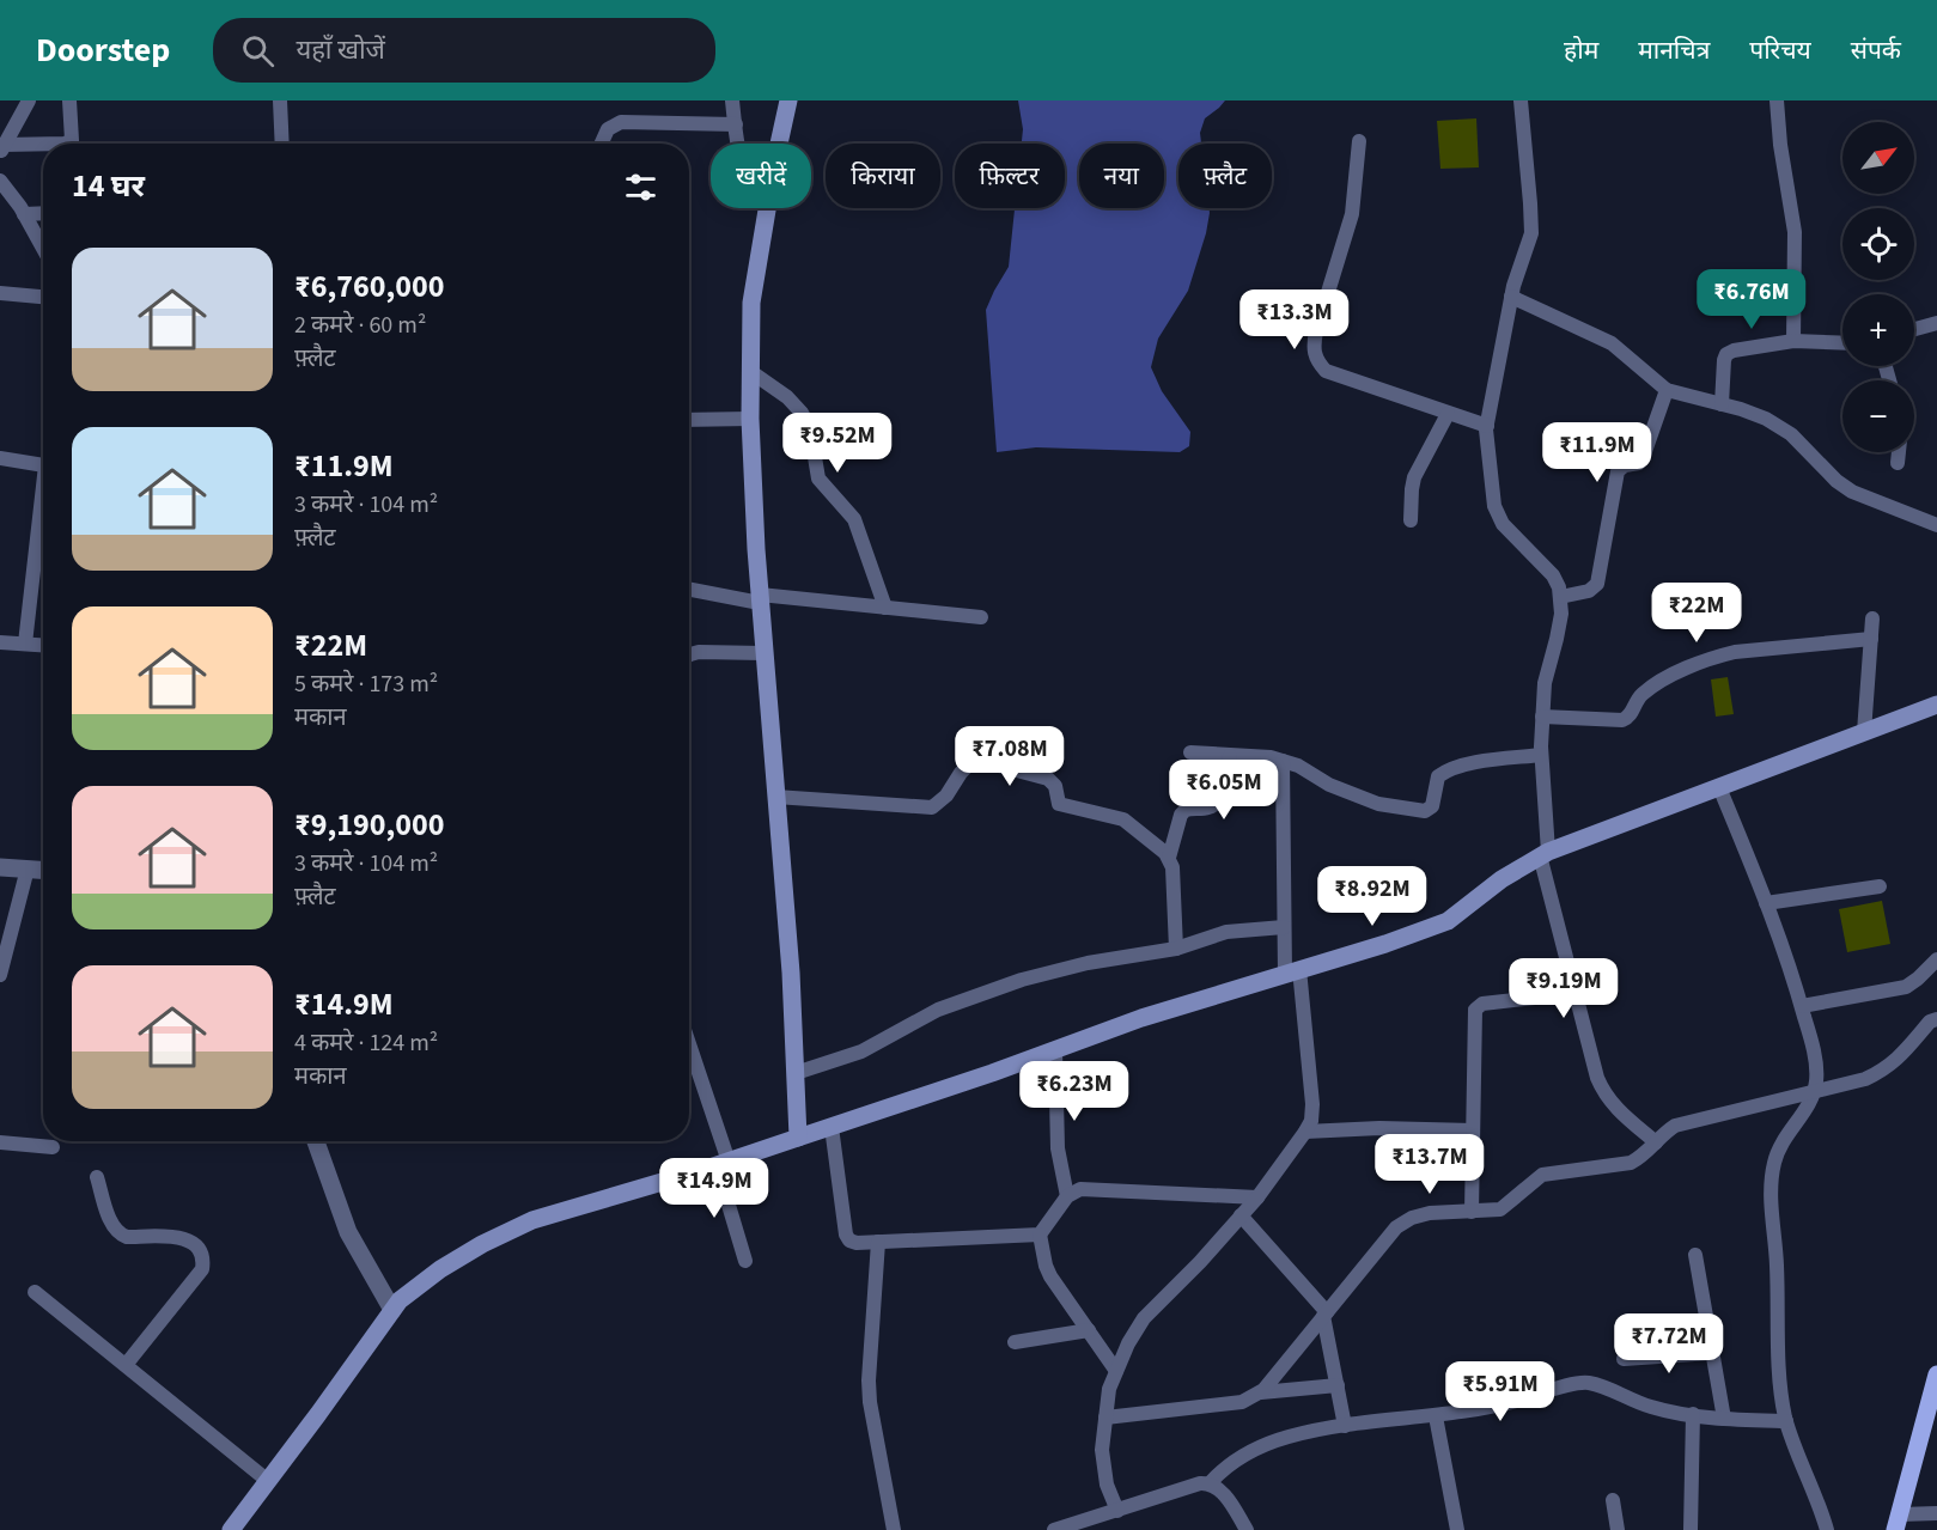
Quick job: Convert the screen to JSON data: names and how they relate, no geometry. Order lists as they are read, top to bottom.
{
  "north": "top right",
  "page": {
    "header": "Doorstep",
    "search": "यहाँ खोजें",
    "nav": [
      "होम",
      "मानचित्र",
      "परिचय",
      "संपर्क"
    ],
    "map_buttons": ["+", "−"],
    "chip": [
      "खरीदें",
      "किराया",
      "फ़िल्टर",
      "नया",
      "फ़्लैट"
    ],
    "heading": "14 घर",
    "list": [
      {
        "name": "₹6,760,000",
        "note": "2 कमरे · 60 m² · फ़्लैट"
      },
      {
        "name": "₹11.9M",
        "note": "3 कमरे · 104 m² · फ़्लैट"
      },
      {
        "name": "₹22M",
        "note": "5 कमरे · 173 m² · मकान"
      },
      {
        "name": "₹9,190,000",
        "note": "3 कमरे · 104 m² · फ़्लैट"
      },
      {
        "name": "₹14.9M",
        "note": "4 कमरे · 124 m² · मकान"
      }
    ],
    "price": [
      "₹6.76M",
      "₹13.3M",
      "₹9.52M",
      "₹11.9M",
      "₹22M",
      "₹7.08M",
      "₹6.05M",
      "₹8.92M",
      "₹9.19M",
      "₹6.23M",
      "₹13.7M",
      "₹14.9M",
      "₹7.72M",
      "₹5.91M"
    ]
  }
}
